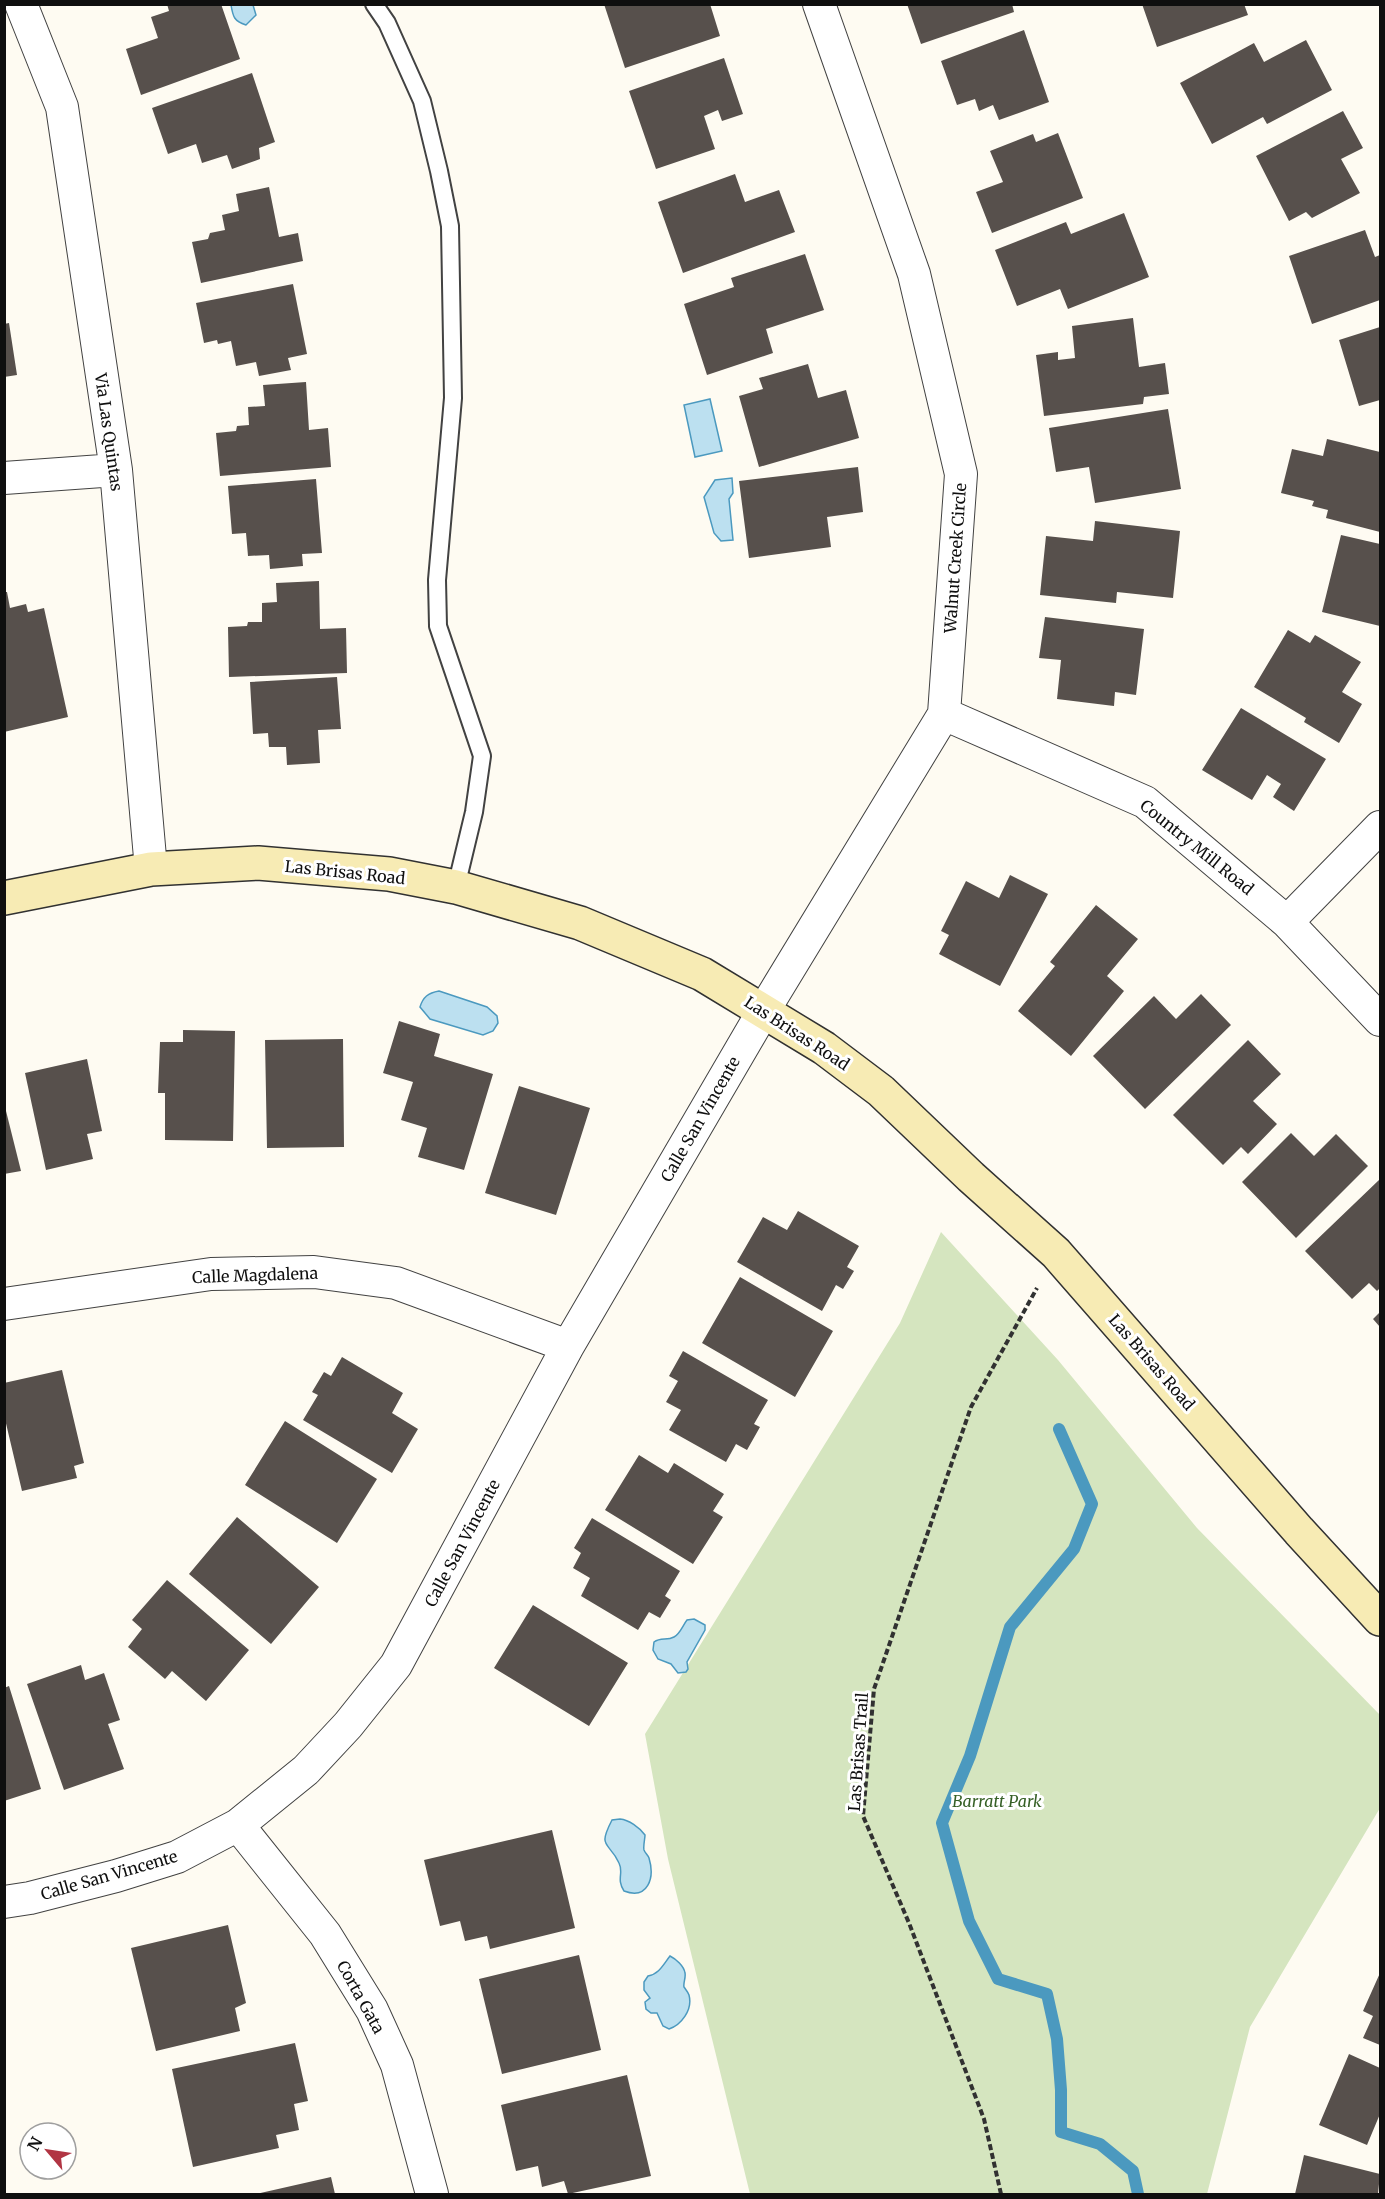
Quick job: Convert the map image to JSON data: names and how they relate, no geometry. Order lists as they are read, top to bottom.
{
  "streets": {
    "street": [
      "Via Las Quintas",
      "Walnut Creek Circle",
      "Country Mill Road",
      "Las Brisas Road",
      "Calle San Vincente",
      "Calle Magdalena",
      "Corta Gata"
    ],
    "path": ["Las Brisas Trail"]
  },
  "crossings": [
    ["Via Las Quintas", "Las Brisas Road"],
    ["Walnut Creek Circle", "Country Mill Road"],
    ["Walnut Creek Circle", "Las Brisas Road"],
    ["Walnut Creek Circle", "Calle San Vincente"],
    ["Las Brisas Road", "Calle San Vincente"],
    ["Las Brisas Road", "Las Brisas Trail"],
    ["Calle San Vincente", "Calle Magdalena"],
    ["Calle San Vincente", "Corta Gata"]
  ],
  "parks": ["Barratt Park"],
  "north": "top left"
}
